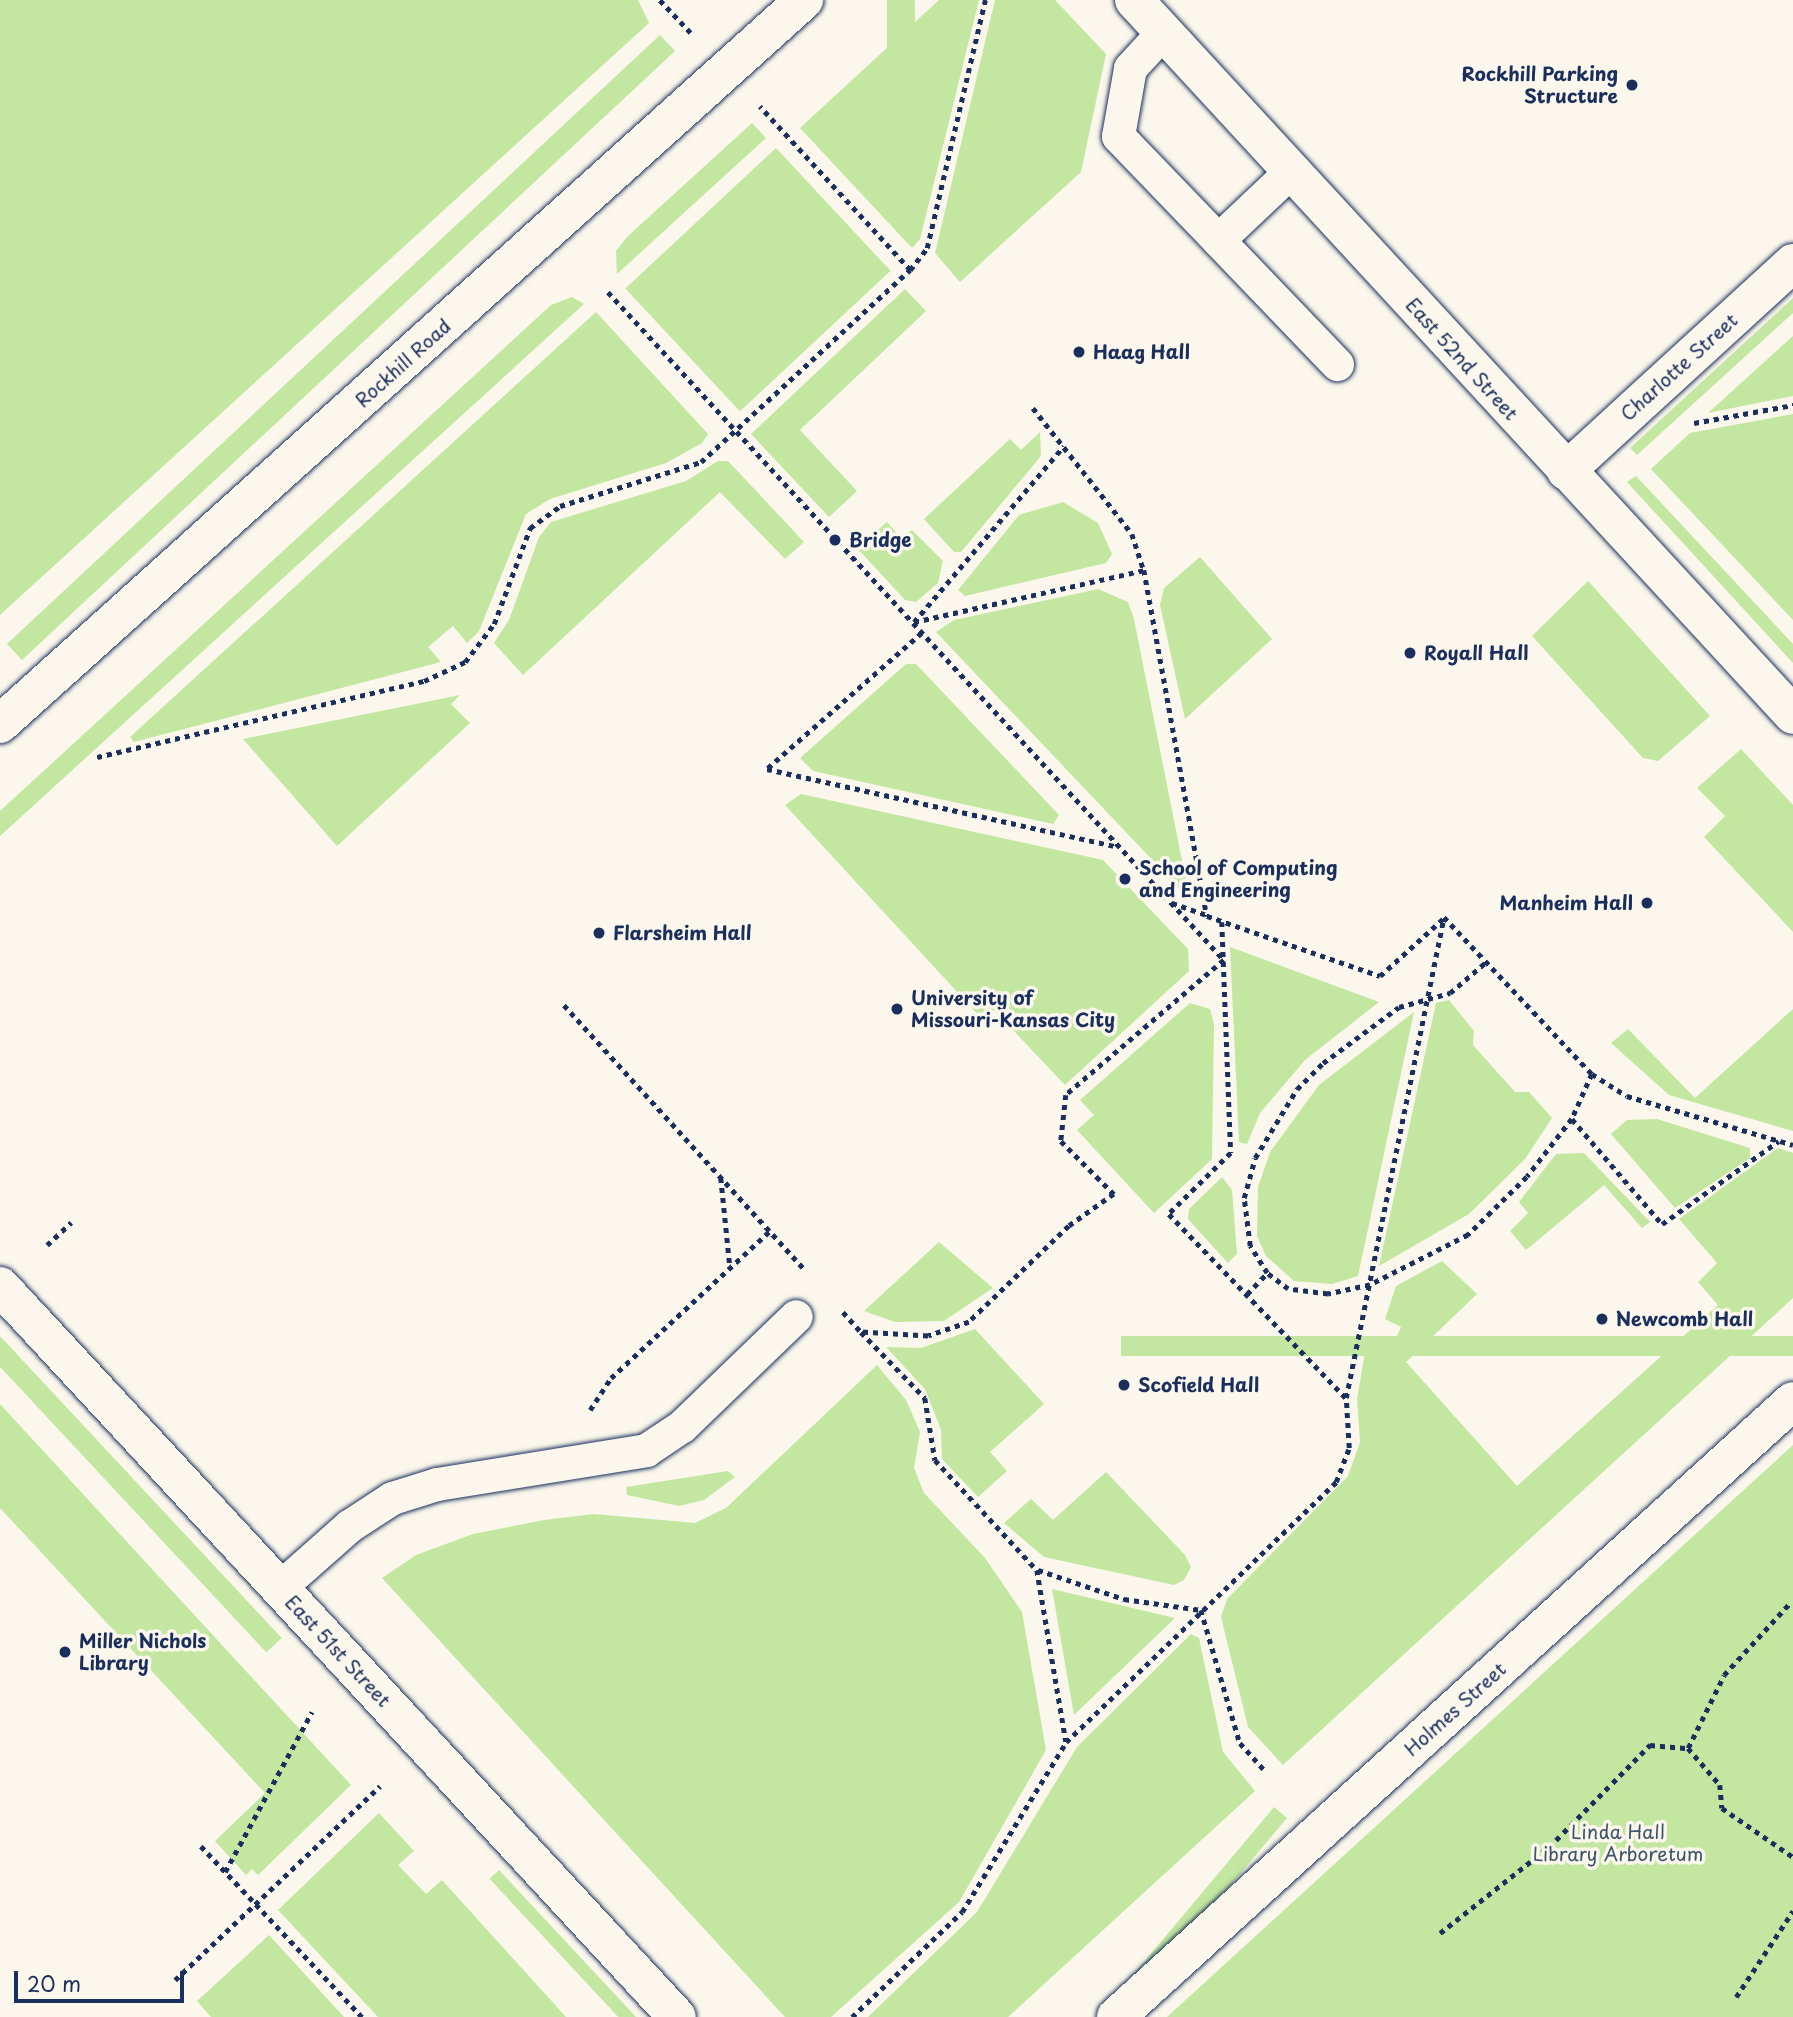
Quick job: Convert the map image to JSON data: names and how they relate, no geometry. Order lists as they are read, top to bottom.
{
  "streets": {
    "street": [
      "East 52nd Street",
      "Rockhill Road",
      "Charlotte Street",
      "East 51st Street",
      "Holmes Street"
    ]
  },
  "crossings": [
    ["East 52nd Street", "Charlotte Street"]
  ],
  "parks": ["Linda Hall Library Arboretum"],
  "places": [
    "Rockhill Parking Structure",
    "Haag Hall",
    "Bridge",
    "Royall Hall",
    "School of Computing and Engineering",
    "Manheim Hall",
    "Flarsheim Hall",
    "University of Missouri-Kansas City",
    "Newcomb Hall",
    "Scofield Hall",
    "Miller Nichols Library"
  ],
  "scale_bar": "20 m"
}
